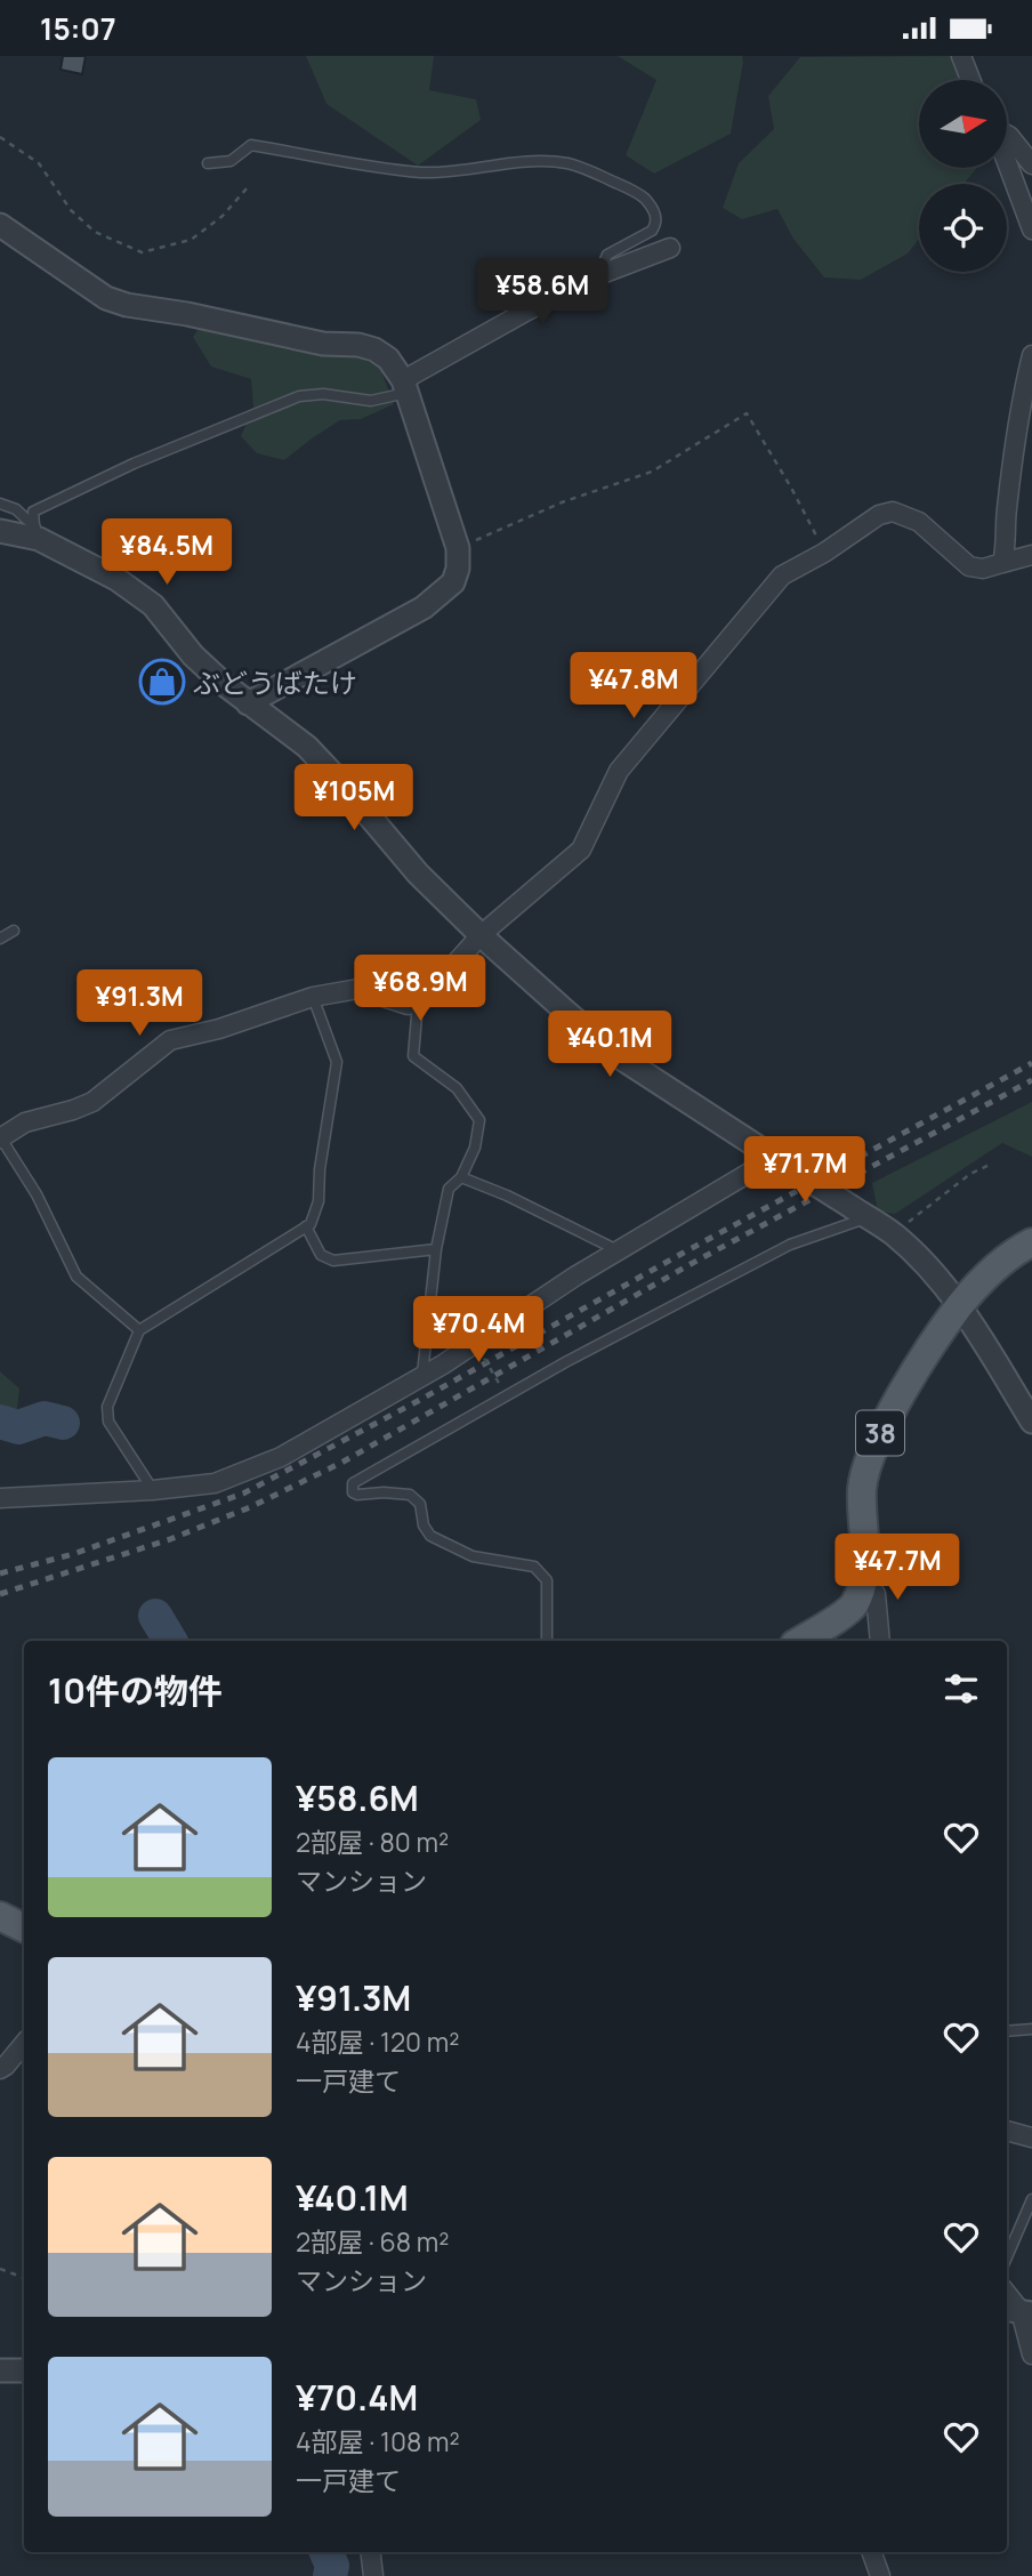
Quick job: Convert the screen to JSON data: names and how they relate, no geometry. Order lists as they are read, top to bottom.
{
  "streets": {
    "main road": ["38"]
  },
  "places": {
    "shop": ["ぶどうばたけ"]
  },
  "north": "right",
  "page": {
    "status": "15:07",
    "price": [
      "¥58.6M",
      "¥84.5M",
      "¥47.8M",
      "¥105M",
      "¥68.9M",
      "¥91.3M",
      "¥40.1M",
      "¥71.7M",
      "¥70.4M",
      "¥47.7M"
    ],
    "heading": "10件の物件",
    "list": [
      {
        "name": "¥58.6M",
        "note": "2部屋 · 80 m² · マンション"
      },
      {
        "name": "¥91.3M",
        "note": "4部屋 · 120 m² · 一戸建て"
      },
      {
        "name": "¥40.1M",
        "note": "2部屋 · 68 m² · マンション"
      },
      {
        "name": "¥70.4M",
        "note": "4部屋 · 108 m² · 一戸建て"
      }
    ]
  }
}
